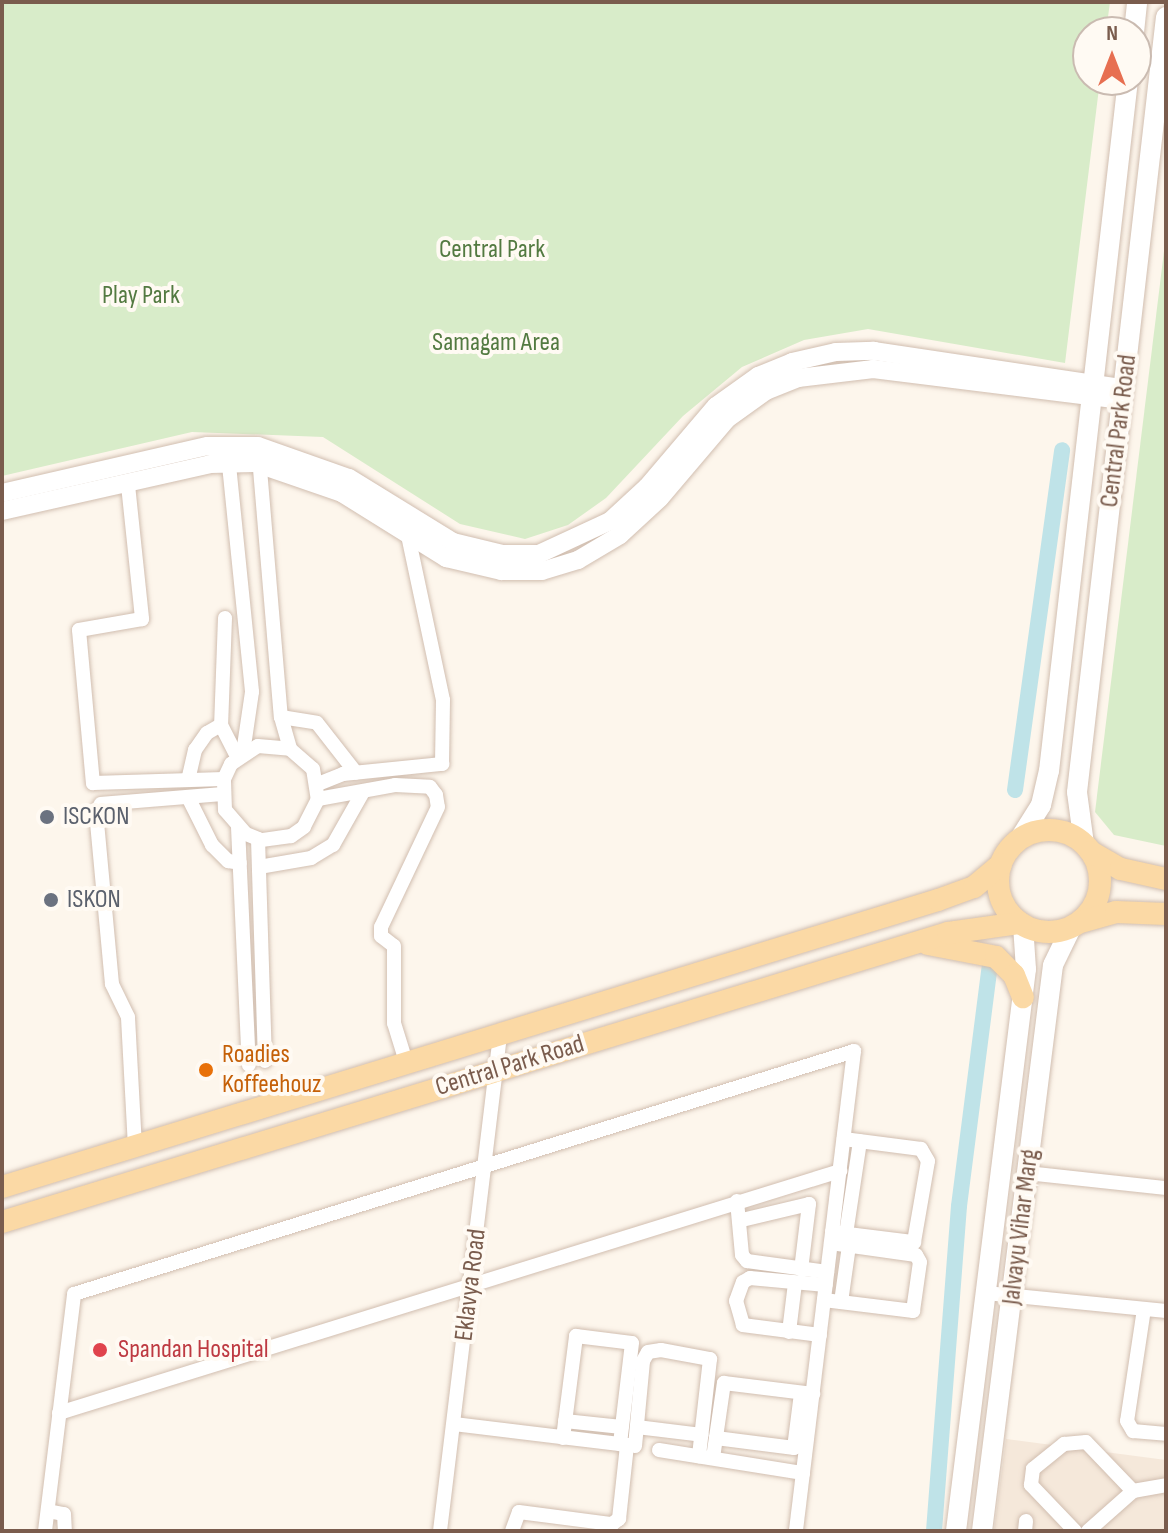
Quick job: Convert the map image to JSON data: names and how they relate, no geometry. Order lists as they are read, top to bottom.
{
  "streets": {
    "main road": ["Central Park Road", "Jalvayu Vihar Marg"],
    "street": ["Eklavya Road"]
  },
  "crossings": [
    ["Central Park Road", "Jalvayu Vihar Marg"],
    ["Central Park Road", "Eklavya Road"]
  ],
  "parks": ["Central Park", "Play Park", "Samagam Area"],
  "places": [
    "ISCKON",
    "ISKON",
    "Roadies Koffeehouz",
    "Spandan Hospital"
  ],
  "north": "top"
}
